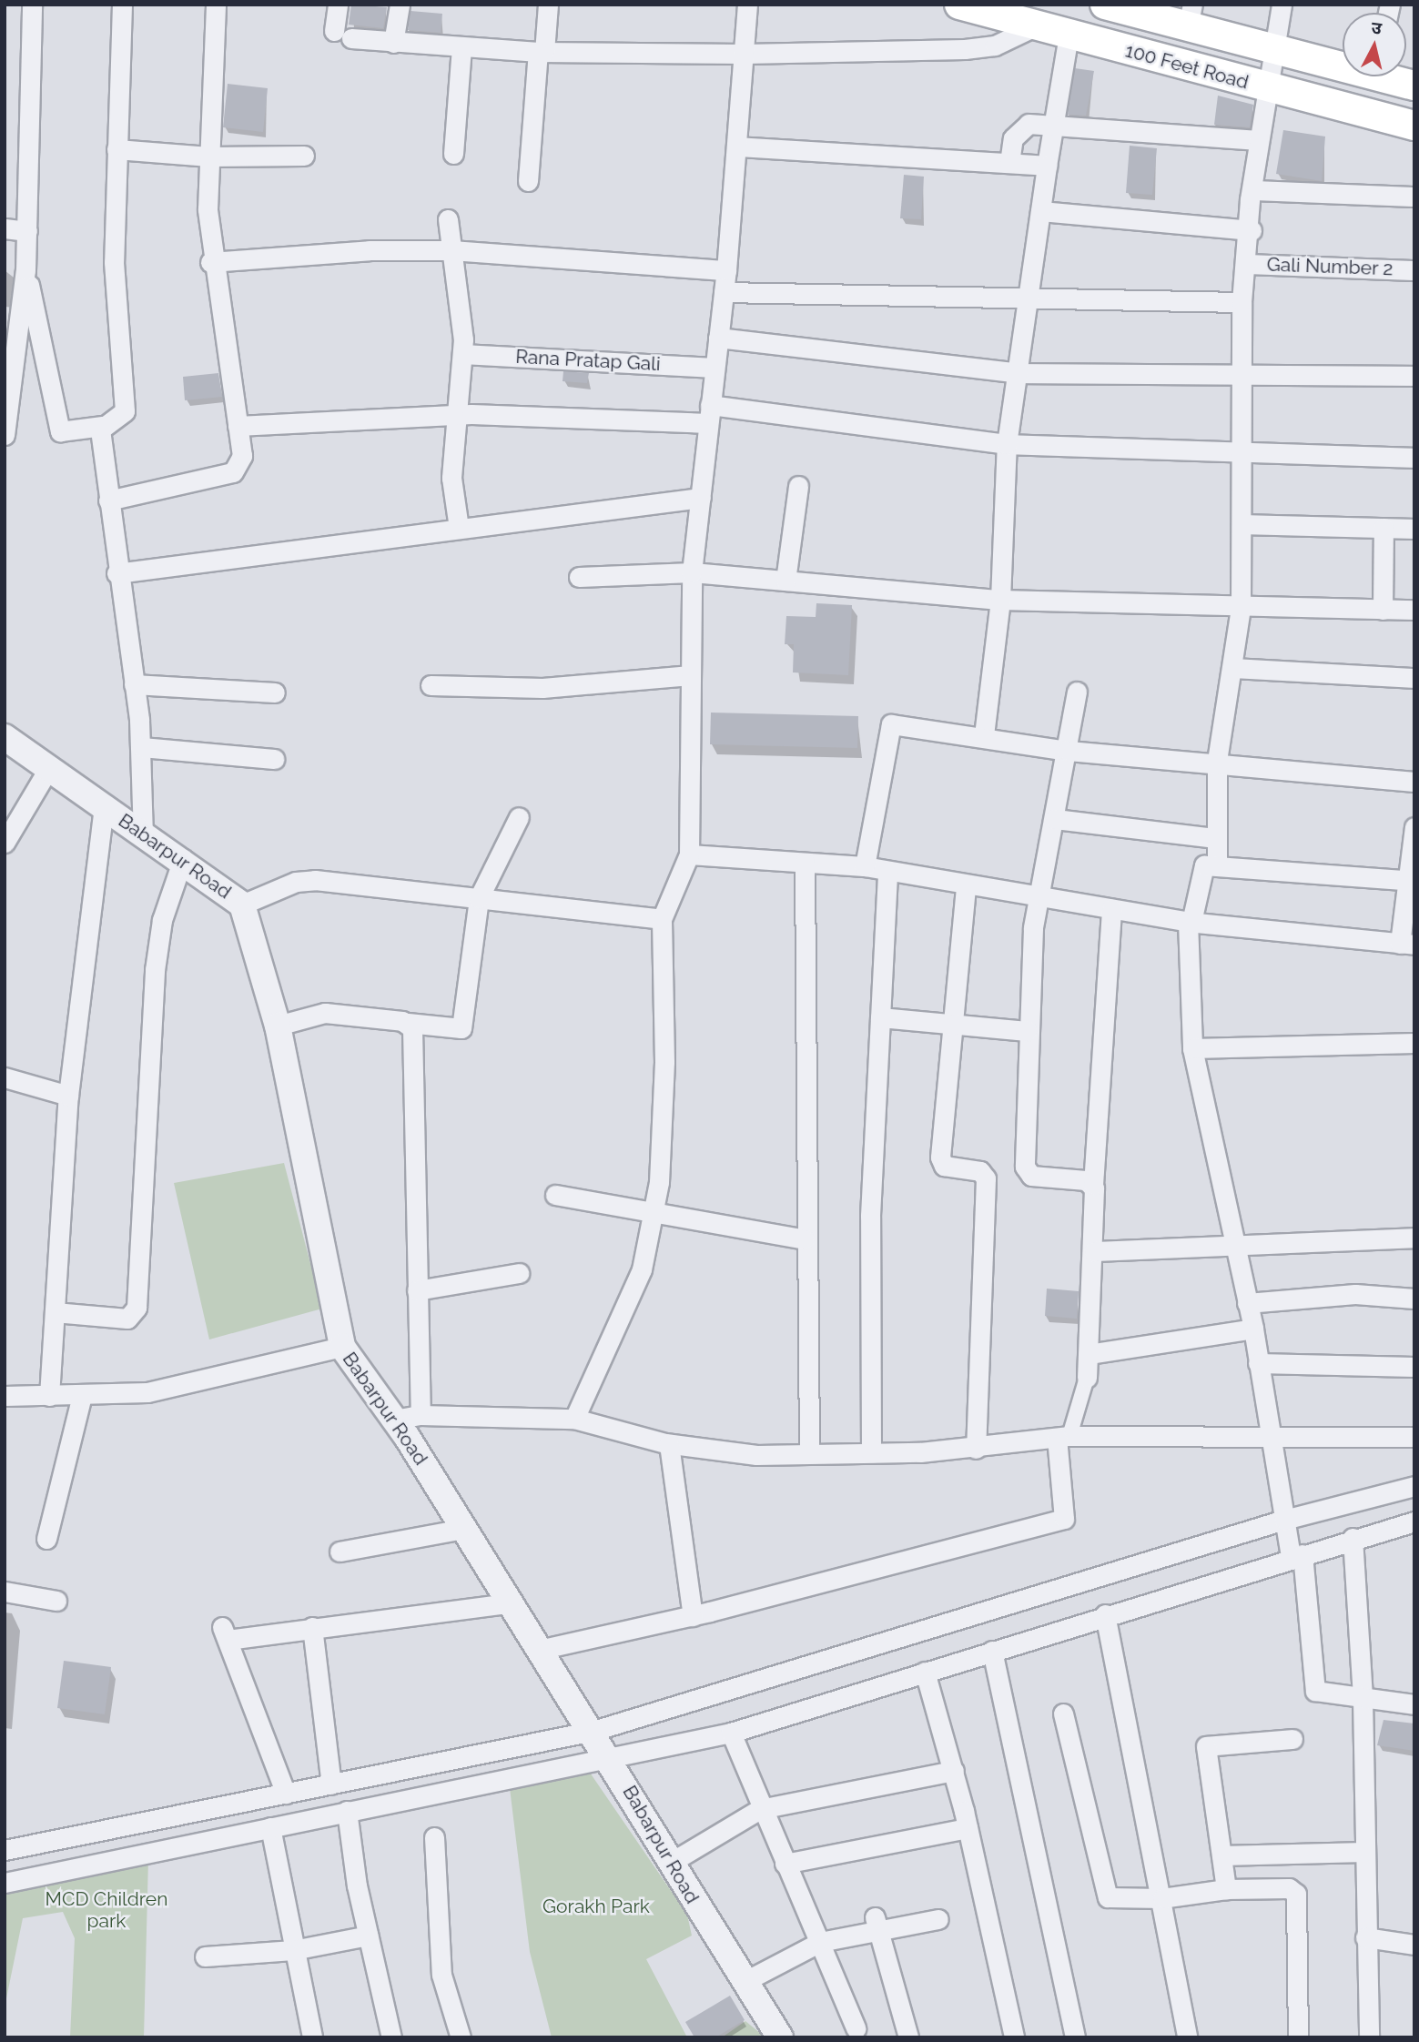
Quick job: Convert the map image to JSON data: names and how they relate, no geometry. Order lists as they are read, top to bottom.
{
  "streets": {
    "main road": ["100 Feet Road"],
    "street": ["Gali Number 2", "Rana Pratap Gali", "Babarpur Road"]
  },
  "parks": ["MCD Children park", "Gorakh Park"],
  "north": "top"
}
